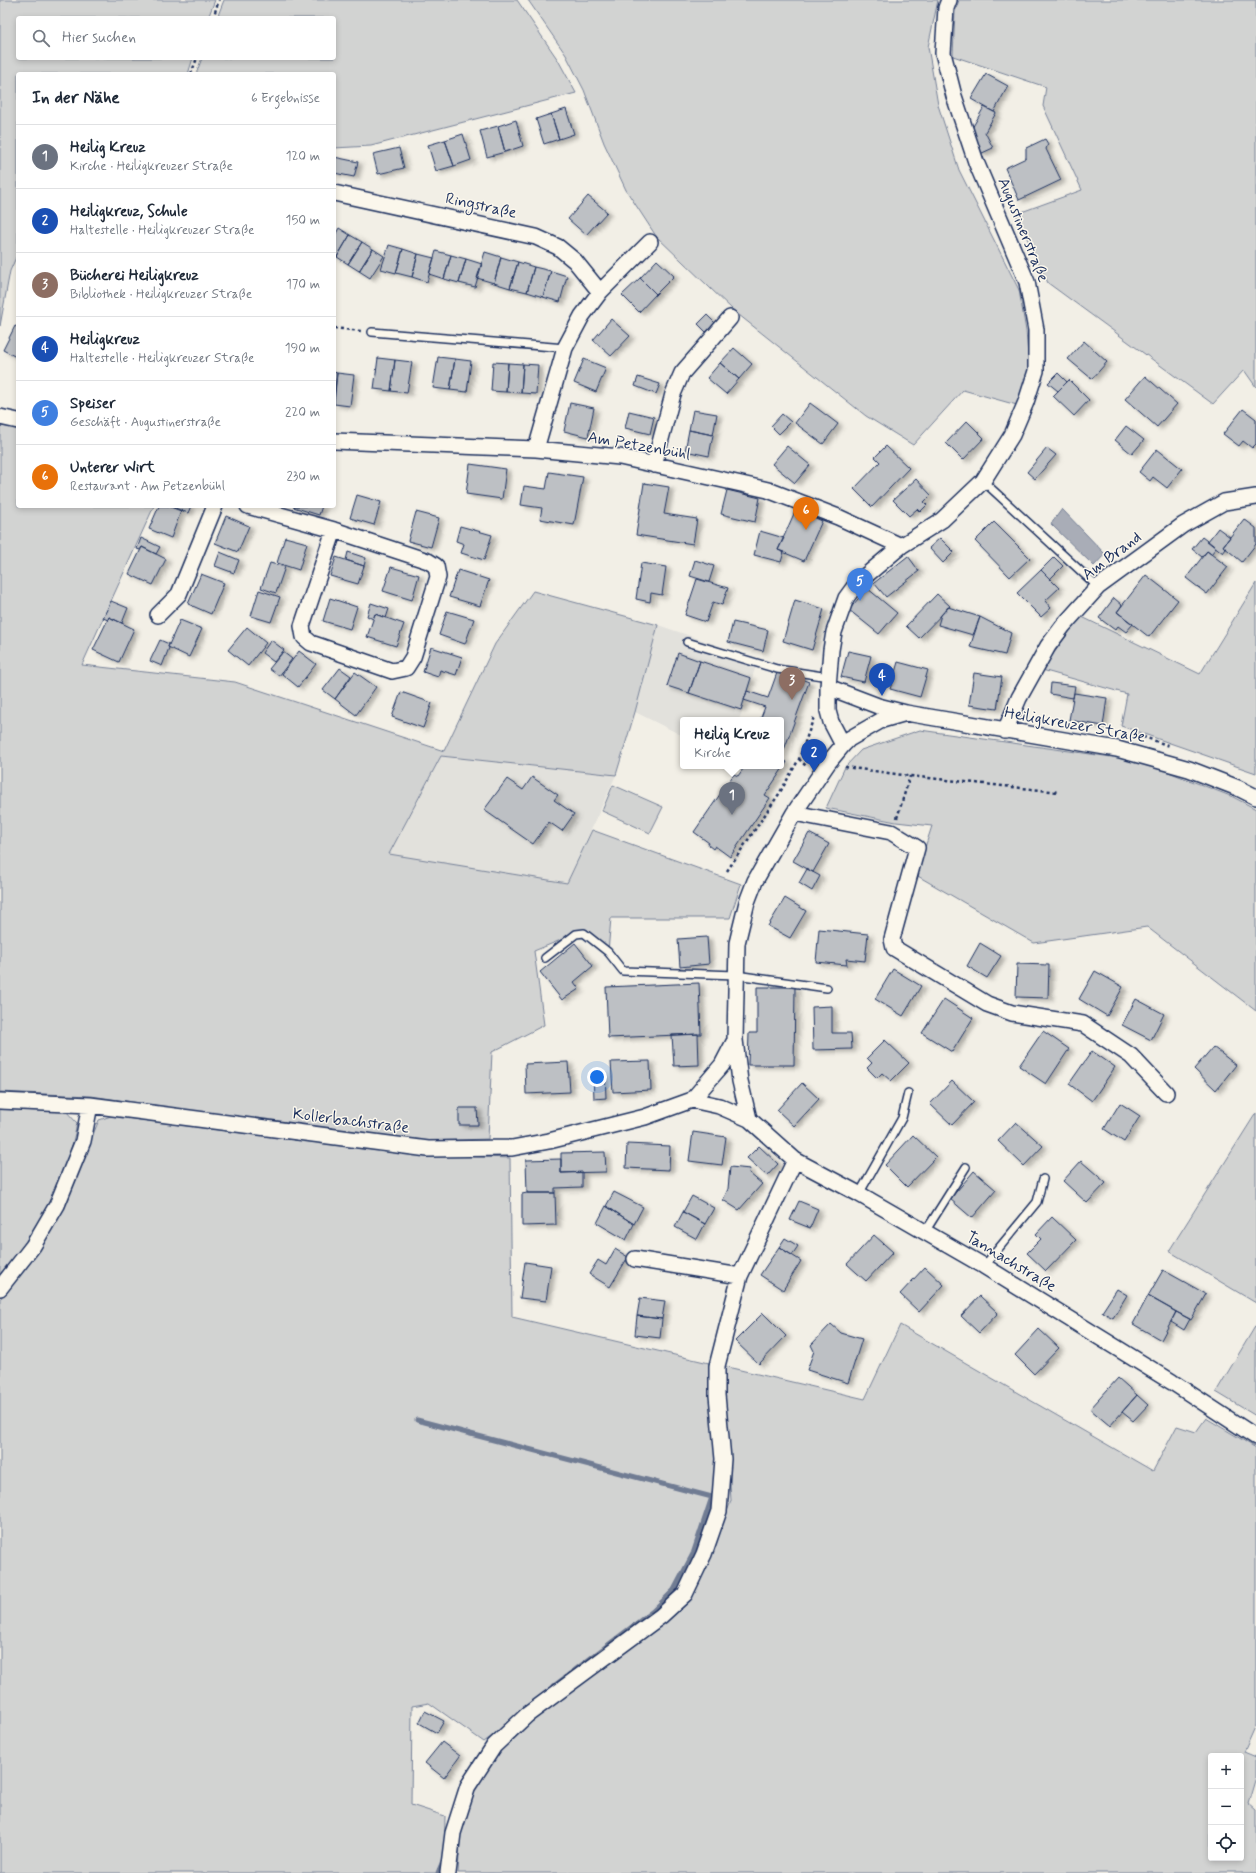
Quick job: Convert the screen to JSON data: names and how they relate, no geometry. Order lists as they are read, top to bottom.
{
  "streets": {
    "street": [
      "Ringstraße",
      "Augustinerstraße",
      "Am Petzenbühl",
      "Am Brand",
      "Heiligkreuzer Straße",
      "Kollerbachstraße",
      "Tannachstraße"
    ]
  },
  "crossings": [
    ["Augustinerstraße", "Am Petzenbühl"],
    ["Augustinerstraße", "Heiligkreuzer Straße"],
    ["Am Brand", "Heiligkreuzer Straße"],
    ["Heiligkreuzer Straße", "Kollerbachstraße"],
    ["Heiligkreuzer Straße", "Tannachstraße"],
    ["Kollerbachstraße", "Tannachstraße"]
  ],
  "page": {
    "search": "Hier suchen",
    "heading": ["In der Nähe", "6 Ergebnisse"],
    "list": [
      {
        "mark": "1",
        "name": "Heilig Kreuz",
        "note": "Kirche · Heiligkreuzer Straße",
        "value": "120 m"
      },
      {
        "mark": "2",
        "name": "Heiligkreuz, Schule",
        "note": "Haltestelle · Heiligkreuzer Straße",
        "value": "150 m"
      },
      {
        "mark": "3",
        "name": "Bücherei Heiligkreuz",
        "note": "Bibliothek · Heiligkreuzer Straße",
        "value": "170 m"
      },
      {
        "mark": "4",
        "name": "Heiligkreuz",
        "note": "Haltestelle · Heiligkreuzer Straße",
        "value": "190 m"
      },
      {
        "mark": "5",
        "name": "Speiser",
        "note": "Geschäft · Augustinerstraße",
        "value": "220 m"
      },
      {
        "mark": "6",
        "name": "Unterer Wirt",
        "note": "Restaurant · Am Petzenbühl",
        "value": "230 m"
      }
    ],
    "pins": [
      "6",
      "5",
      "4",
      "3",
      "2",
      "1"
    ],
    "popup": ["Heilig Kreuz", "Kirche"],
    "map_buttons": ["+", "−"]
  }
}
